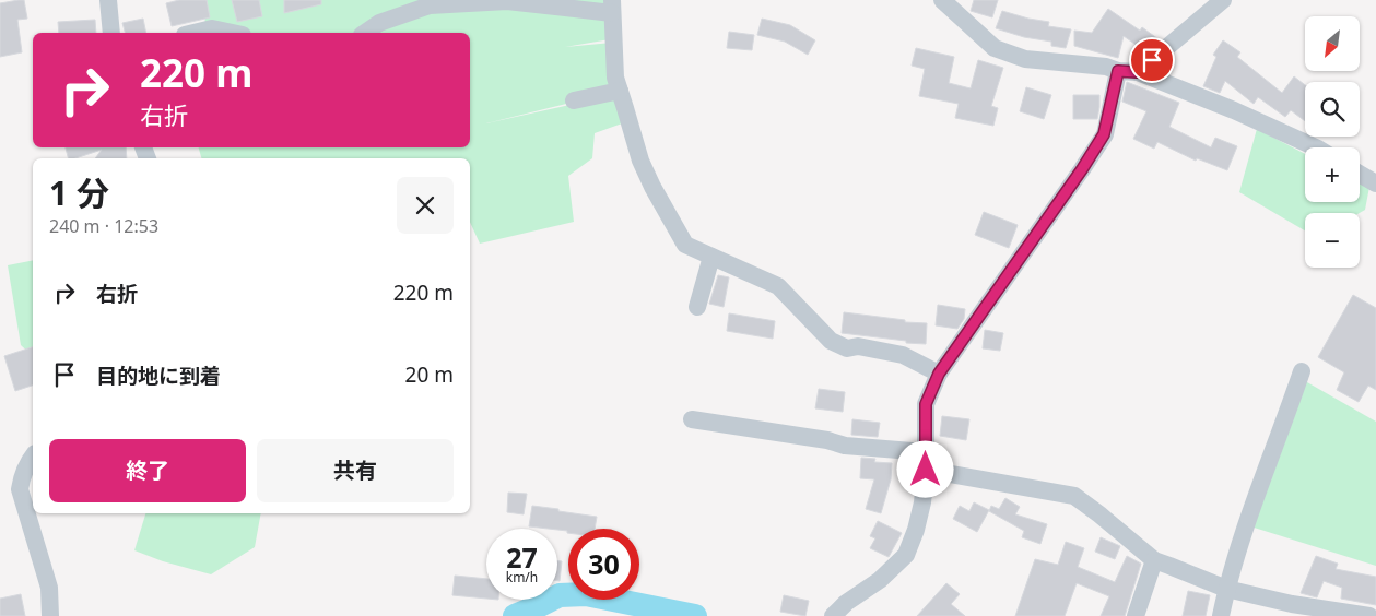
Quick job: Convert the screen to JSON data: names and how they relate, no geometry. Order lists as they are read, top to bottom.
{
  "north": "bottom left",
  "page": {
    "map_buttons": ["+", "−"],
    "turn": ["220 m", "右折"],
    "heading": ["1 分", "240 m · 12:53"],
    "list": [
      {
        "name": "右折",
        "value": "220 m"
      },
      {
        "name": "目的地に到着",
        "value": "20 m"
      }
    ],
    "buttons": ["終了", "共有"],
    "speed": "27 km/h",
    "limit": "30"
  }
}
